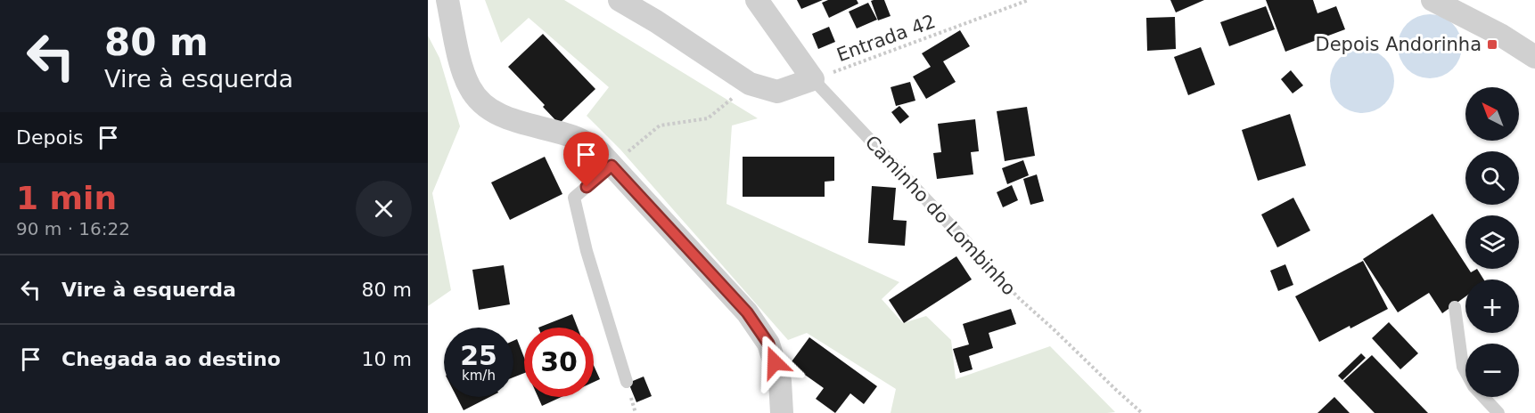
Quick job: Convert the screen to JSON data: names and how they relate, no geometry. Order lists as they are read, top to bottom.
{
  "streets": {
    "street": ["Caminho do Lombinho"],
    "path": ["Entrada 42"]
  },
  "crossings": [
    ["Entrada 42", "Caminho do Lombinho"]
  ],
  "places": {
    "transit": ["Depois Andorinha"]
  },
  "north": "top left",
  "page": {
    "turn": ["80 m", "Vire à esquerda"],
    "map_buttons": ["+", "−"],
    "then": "Depois",
    "heading": ["1 min", "90 m · 16:22"],
    "list": [
      {
        "name": "Vire à esquerda",
        "value": "80 m"
      },
      {
        "name": "Chegada ao destino",
        "value": "10 m"
      }
    ],
    "speed": "25 km/h",
    "limit": "30"
  }
}
